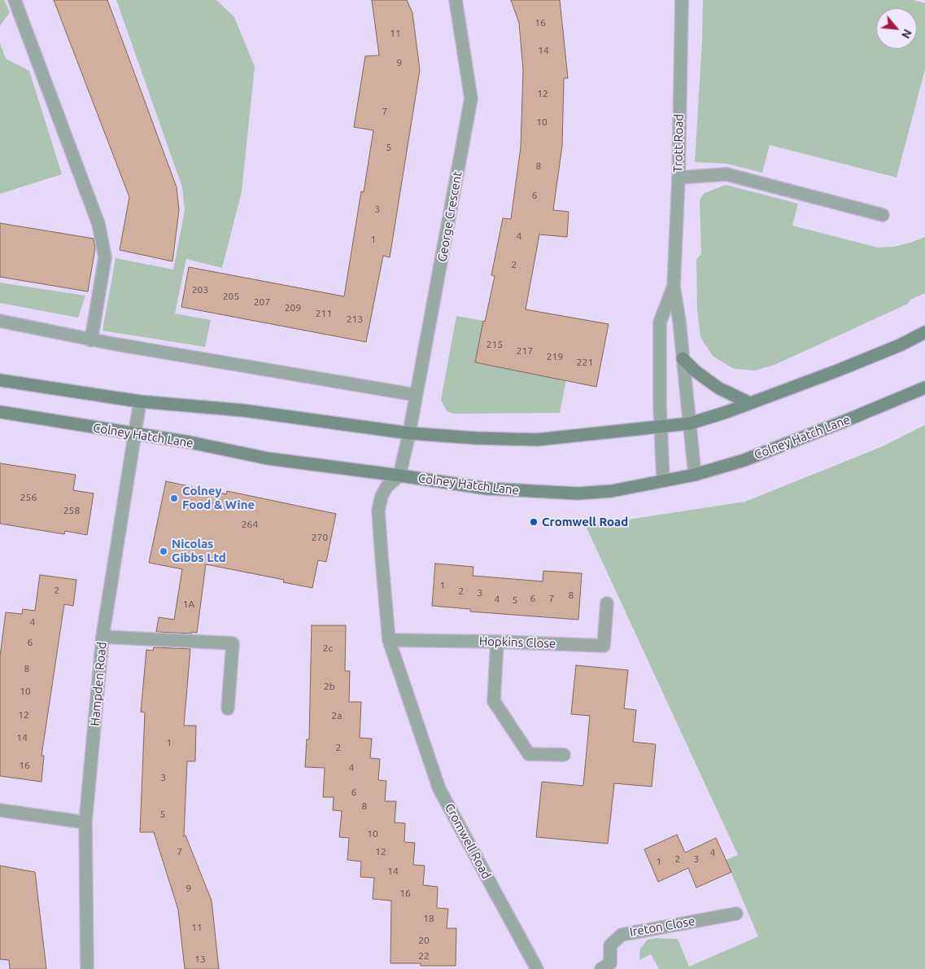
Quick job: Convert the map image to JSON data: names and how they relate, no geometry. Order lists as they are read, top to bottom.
{
  "streets": {
    "main road": ["Colney Hatch Lane"],
    "street": [
      "Trott Road",
      "George Crescent",
      "Hopkins Close",
      "Hampden Road",
      "Cromwell Road",
      "Ireton Close"
    ]
  },
  "crossings": [
    ["Trott Road", "Colney Hatch Lane"],
    ["George Crescent", "Colney Hatch Lane"],
    ["George Crescent", "Cromwell Road"],
    ["Colney Hatch Lane", "Hampden Road"],
    ["Colney Hatch Lane", "Cromwell Road"],
    ["Hopkins Close", "Cromwell Road"]
  ],
  "places": ["Colney Food & Wine", "Cromwell Road", "Nicolas Gibbs Ltd"],
  "house_numbers": [
    "16",
    "11",
    "14",
    "9",
    "12",
    "7",
    "10",
    "5",
    "8",
    "6",
    "3",
    "4",
    "1",
    "2",
    "203",
    "205",
    "207",
    "209",
    "211",
    "213",
    "215",
    "217",
    "219",
    "221",
    "256",
    "258",
    "264",
    "270",
    "1",
    "2",
    "2",
    "3",
    "8",
    "6",
    "7",
    "4",
    "5",
    "1A",
    "4",
    "6",
    "2c",
    "8",
    "2b",
    "10",
    "12",
    "2a",
    "14",
    "1",
    "2",
    "16",
    "4",
    "3",
    "6",
    "8",
    "5",
    "10",
    "7",
    "12",
    "4",
    "2",
    "3",
    "1",
    "14",
    "9",
    "16",
    "18",
    "11",
    "20",
    "22",
    "13"
  ],
  "north": "bottom right"
}
